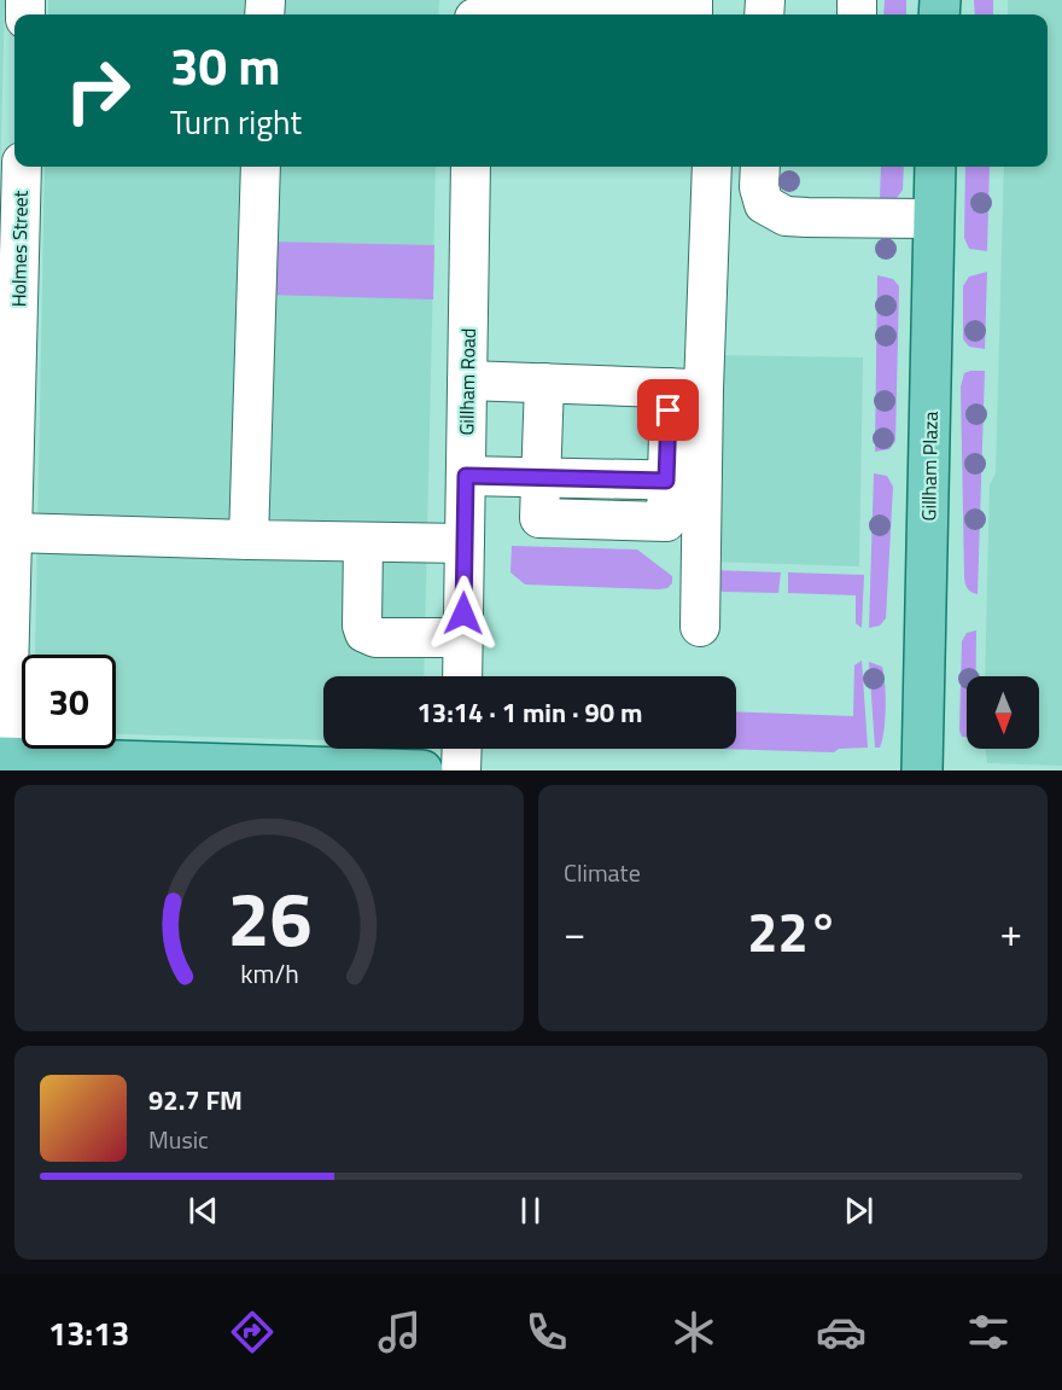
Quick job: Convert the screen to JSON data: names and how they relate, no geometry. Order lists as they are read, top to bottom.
{
  "streets": {
    "main road": ["Gillham Plaza"],
    "street": ["Holmes Street", "Gillham Road"]
  },
  "north": "bottom",
  "page": {
    "turn": ["30 m", "Turn right"],
    "limit": "30",
    "trip": "13:14 · 1 min · 90 m",
    "tile": "Climate",
    "heat": ["−", "22°", "+"],
    "song": ["92.7 FM", "Music"],
    "tabs": "13:13",
    "gauge": ["26", "km/h"]
  }
}
